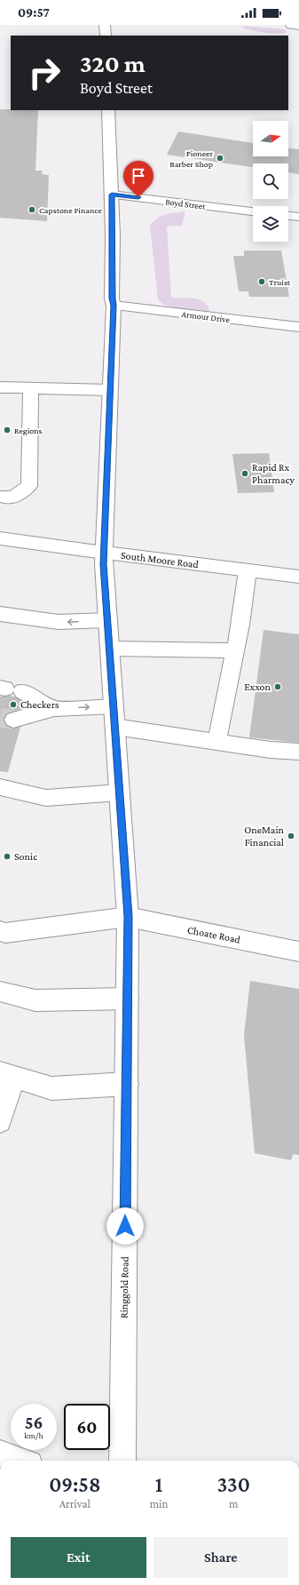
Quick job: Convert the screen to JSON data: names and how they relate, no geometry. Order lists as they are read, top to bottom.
{
  "streets": {
    "main road": [
      "Boyd Street",
      "Armour Drive",
      "South Moore Road",
      "Choate Road",
      "Ringgold Road"
    ]
  },
  "crossings": [
    ["Boyd Street", "Ringgold Road"],
    ["Armour Drive", "Ringgold Road"],
    ["South Moore Road", "Ringgold Road"],
    ["Choate Road", "Ringgold Road"]
  ],
  "places": [
    "Pioneer Barber Shop",
    "Capstone Finance",
    "Truist",
    "Regions",
    "Rapid Rx Pharmacy",
    "Exxon",
    "Checkers",
    "OneMain Financial",
    "Sonic"
  ],
  "north": "right",
  "page": {
    "status": "09:57",
    "turn": ["320 m", "Boyd Street"],
    "speed": "56 km/h",
    "limit": "60",
    "eta": [
      "09:58",
      "Arrival",
      "1",
      "min",
      "330",
      "m"
    ],
    "buttons": ["Exit", "Share"]
  }
}
